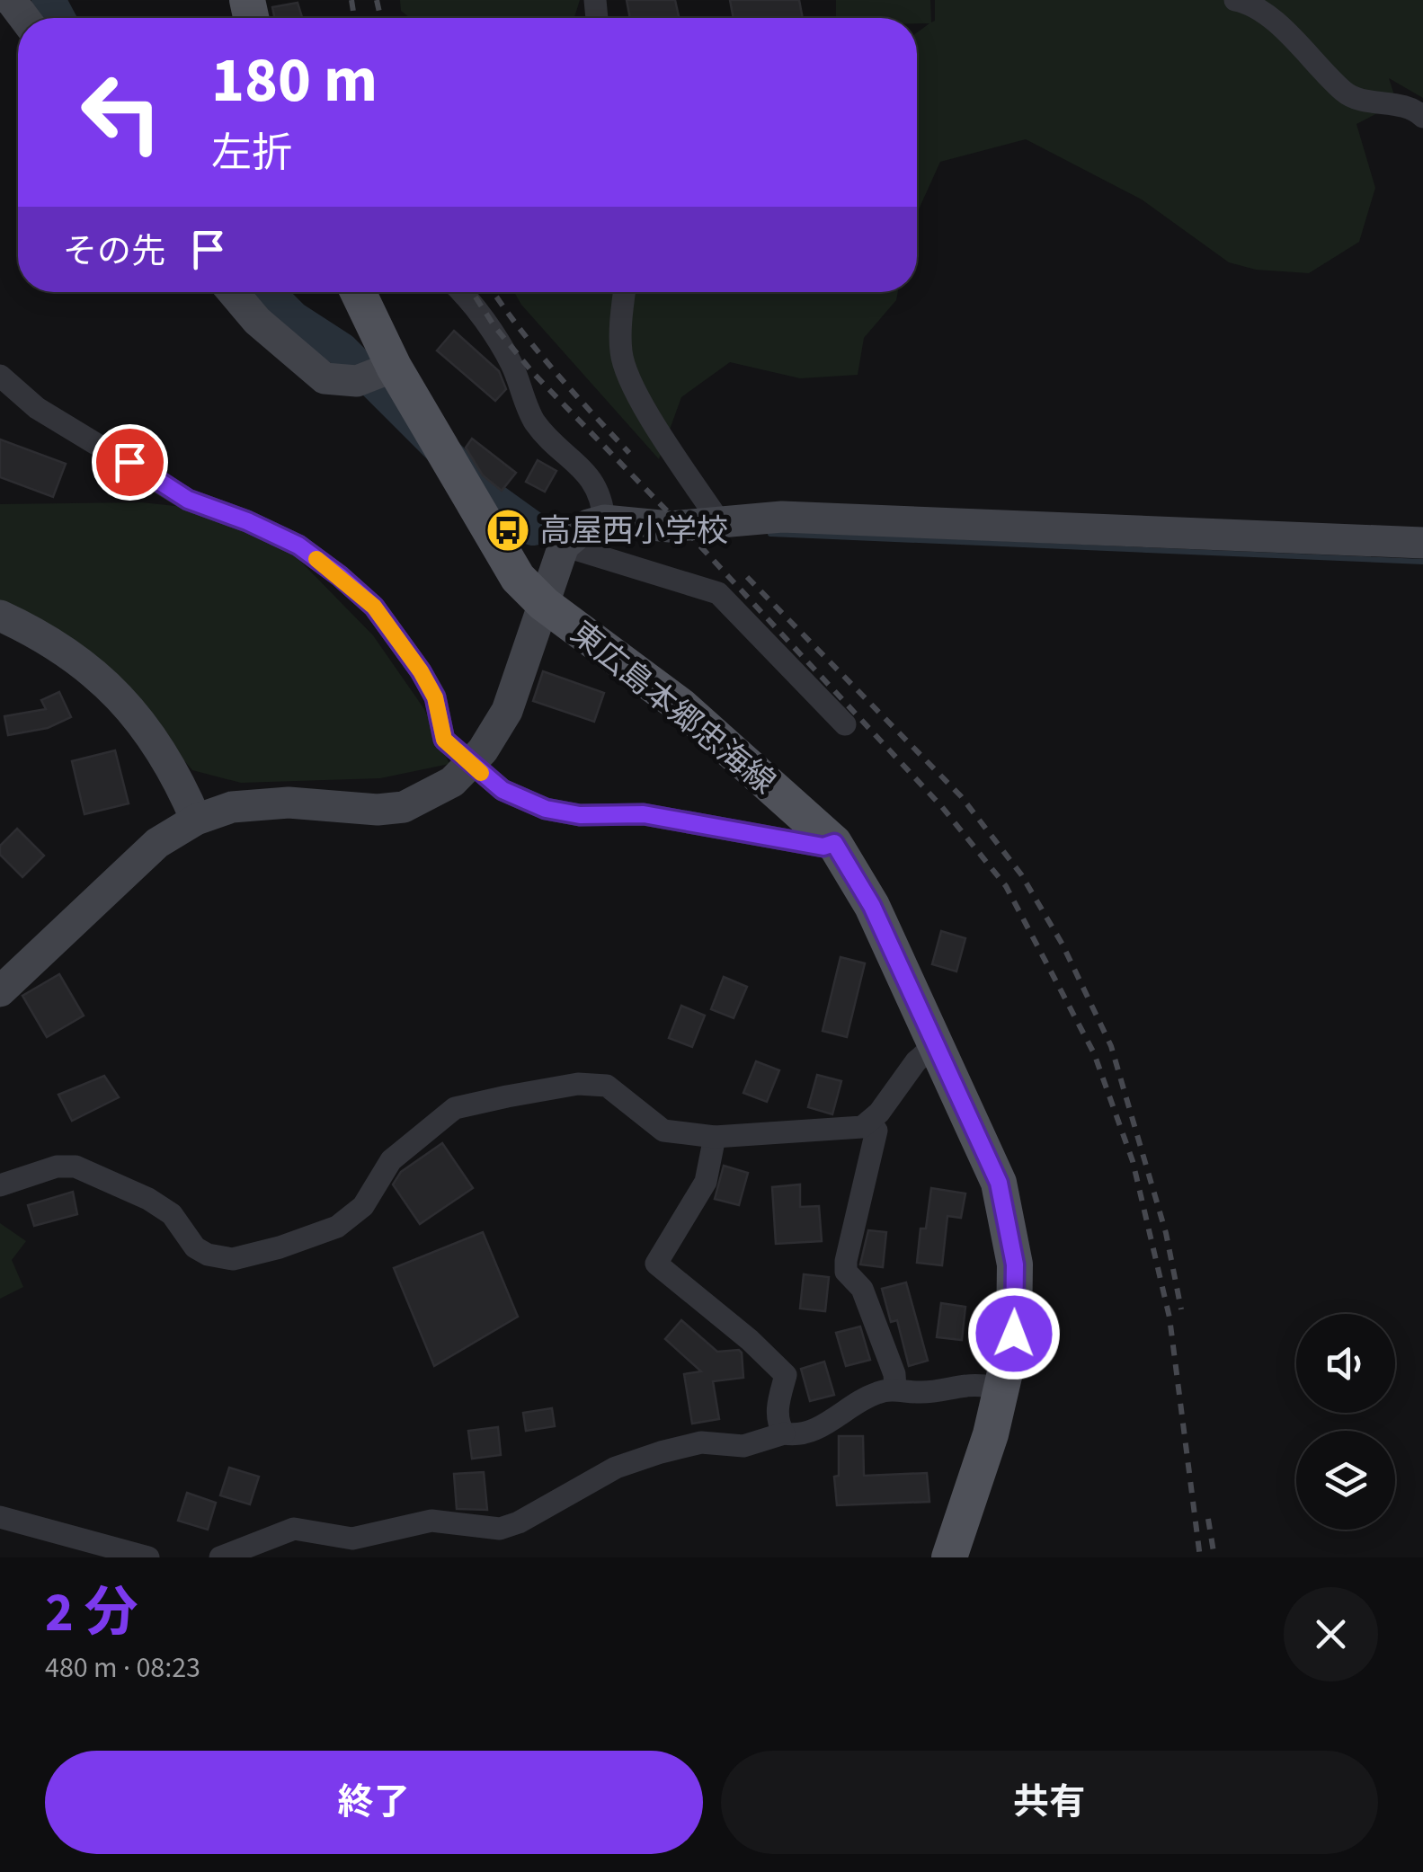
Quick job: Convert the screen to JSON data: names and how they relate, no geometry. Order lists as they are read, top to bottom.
{
  "streets": {
    "main road": ["東広島本郷忠海線"]
  },
  "places": {
    "bus stop": ["高屋西小学校"]
  },
  "page": {
    "turn": ["180 m", "左折"],
    "then": "その先",
    "heading": ["2 分", "480 m · 08:23"],
    "buttons": ["終了", "共有"]
  }
}
